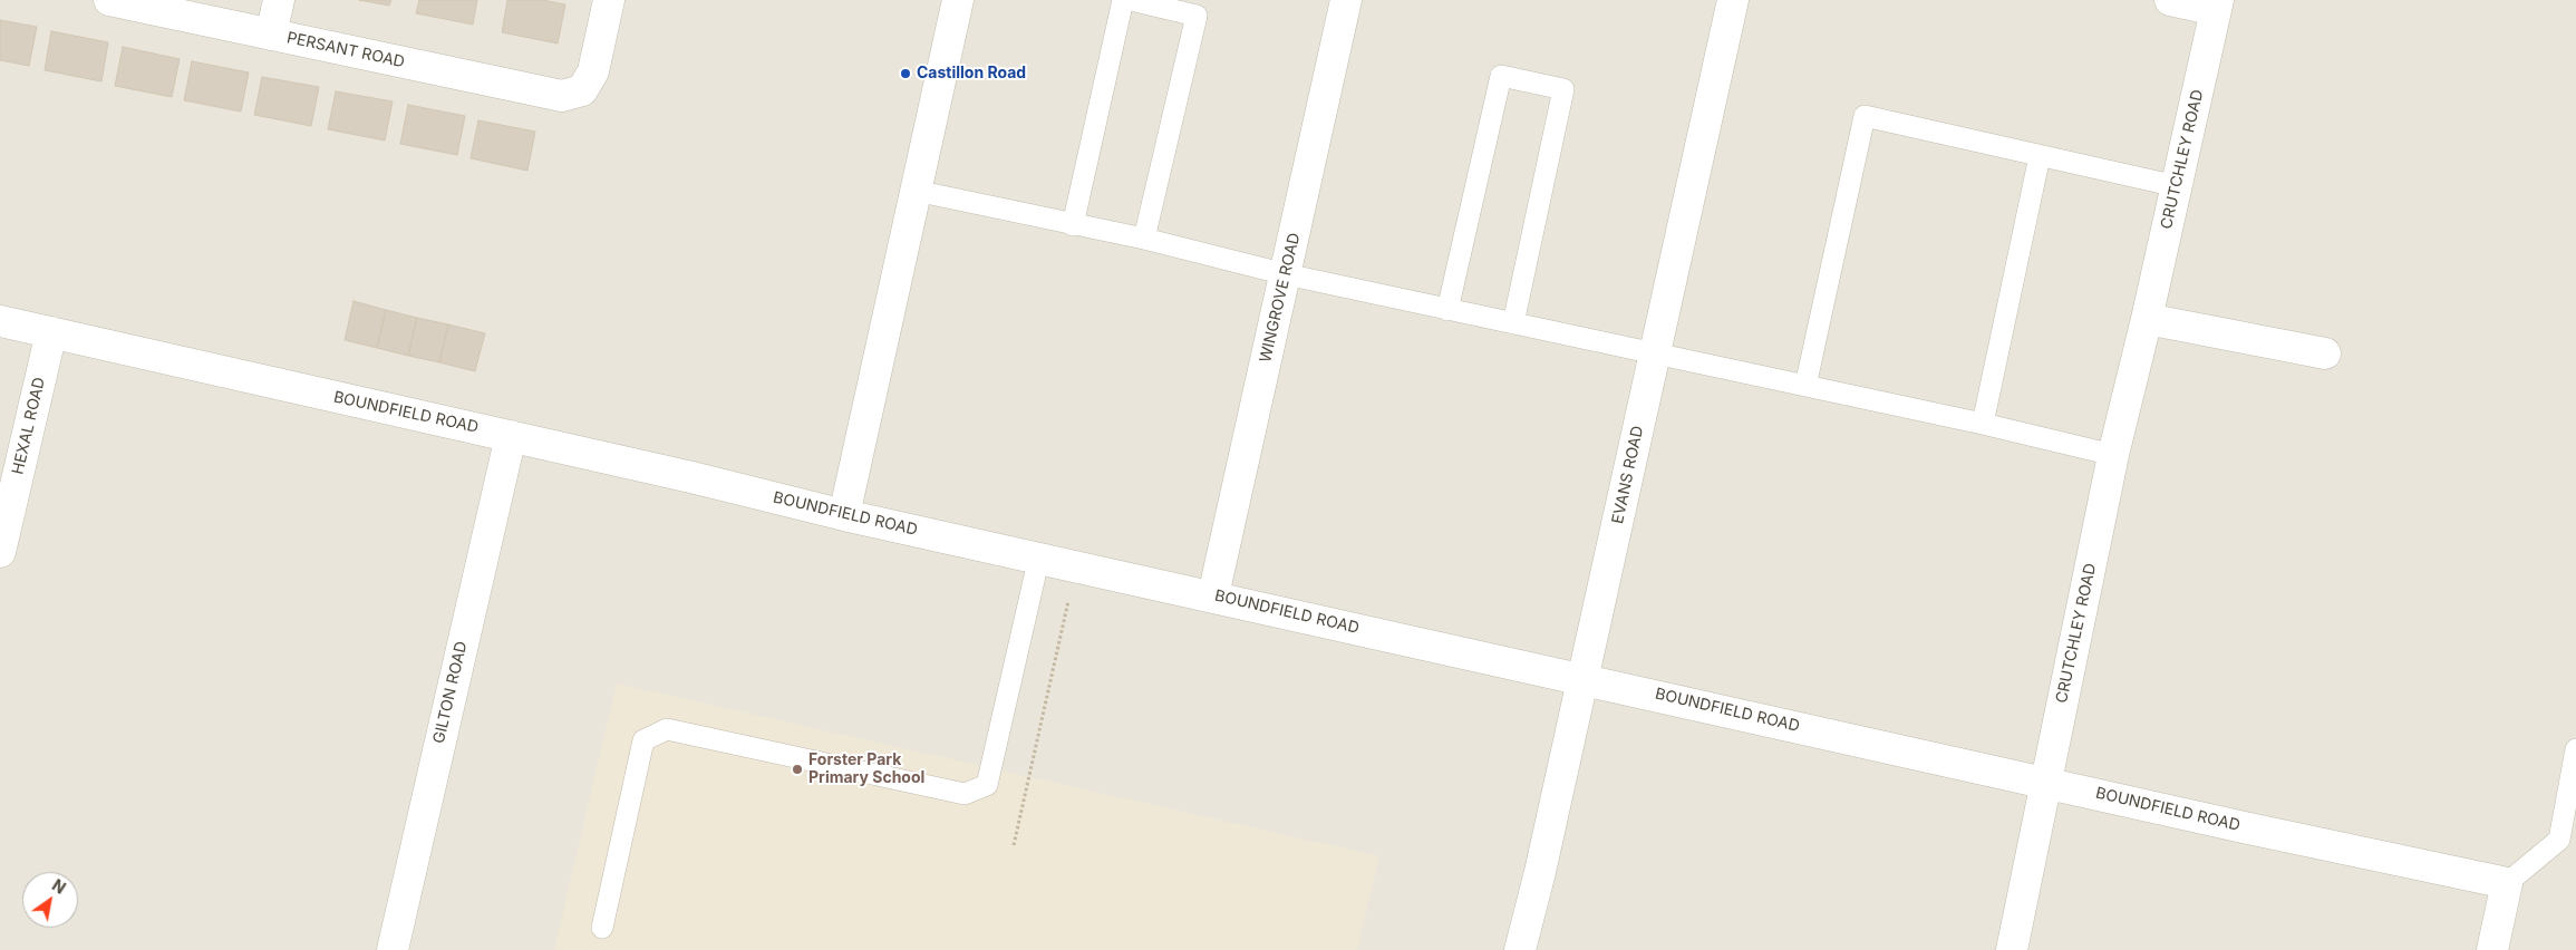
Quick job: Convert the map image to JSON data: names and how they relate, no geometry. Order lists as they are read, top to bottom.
{
  "streets": {
    "street": [
      "PERSANT ROAD",
      "CRUTCHLEY ROAD",
      "WINGROVE ROAD",
      "BOUNDFIELD ROAD",
      "HEXAL ROAD",
      "EVANS ROAD",
      "GILTON ROAD"
    ]
  },
  "crossings": [
    ["CRUTCHLEY ROAD", "BOUNDFIELD ROAD"],
    ["WINGROVE ROAD", "BOUNDFIELD ROAD"],
    ["BOUNDFIELD ROAD", "HEXAL ROAD"],
    ["BOUNDFIELD ROAD", "EVANS ROAD"],
    ["BOUNDFIELD ROAD", "GILTON ROAD"]
  ],
  "places": ["Castillon Road", "Forster Park Primary School"],
  "north": "top right"
}
